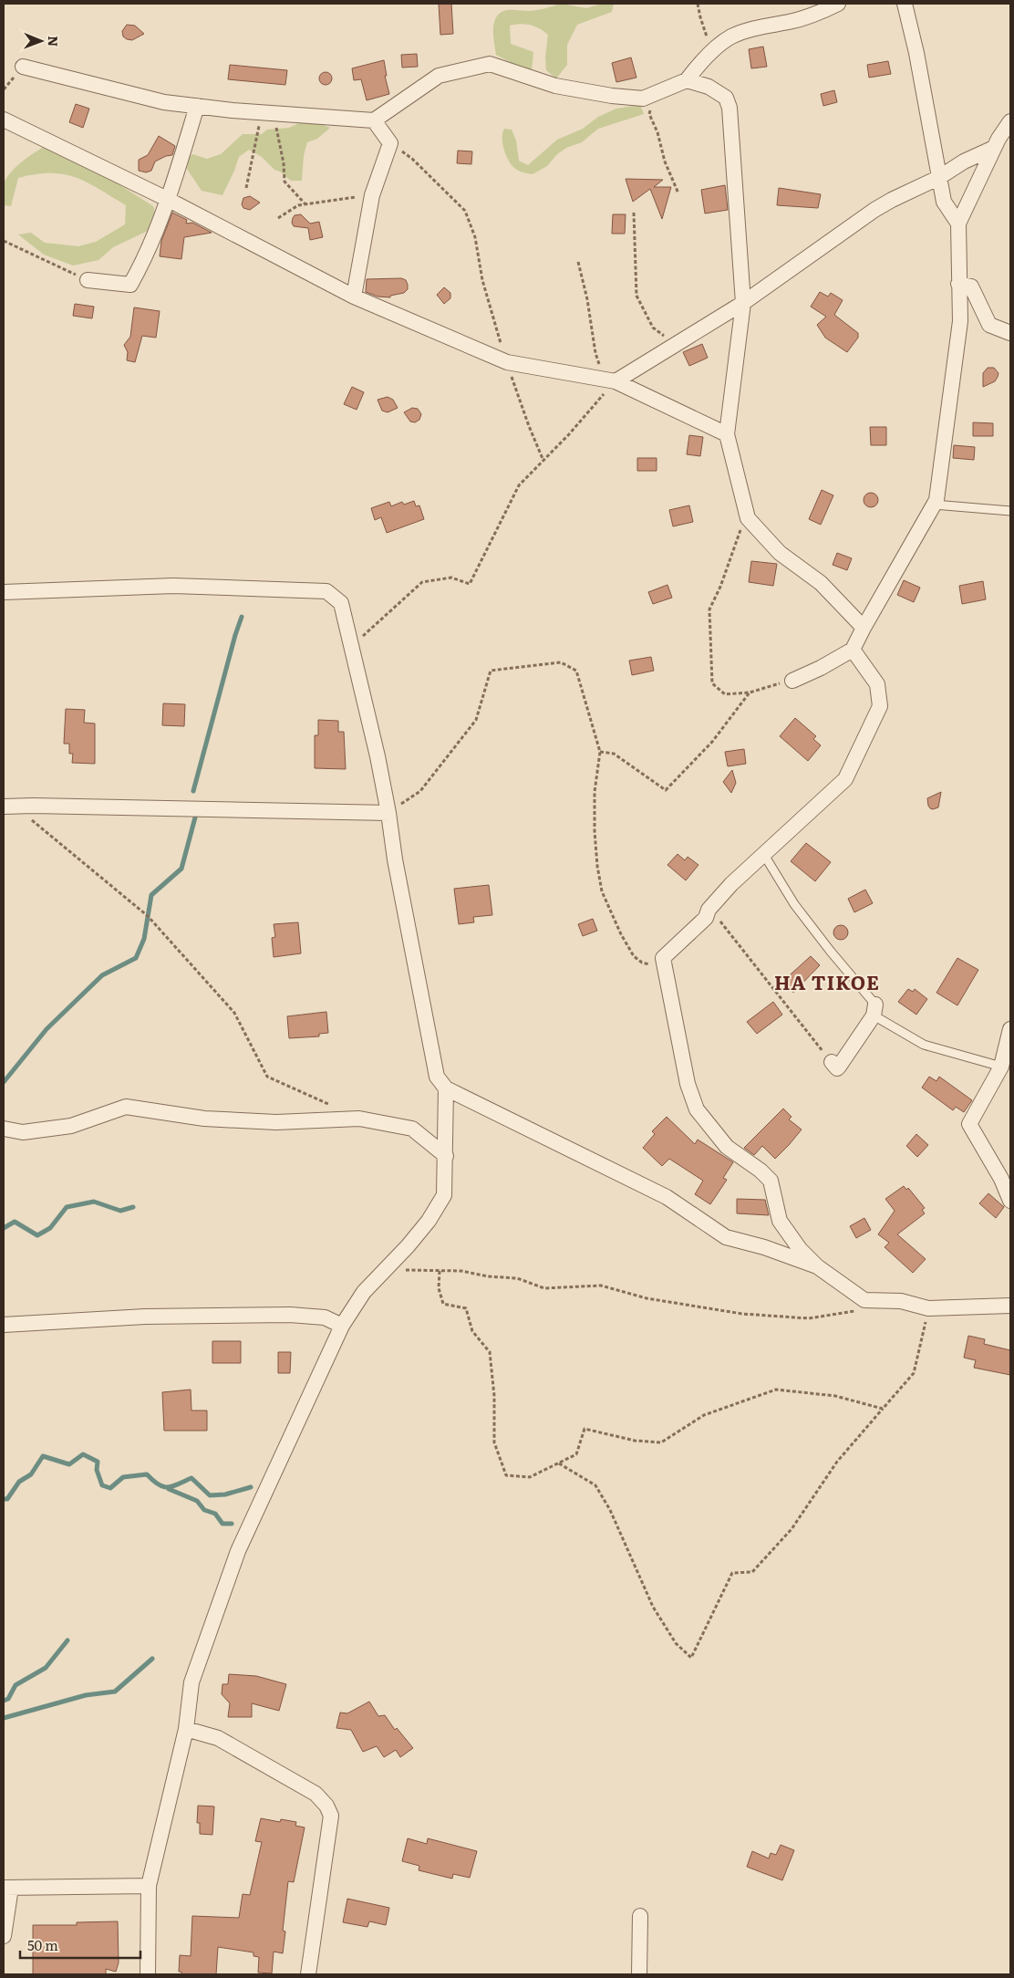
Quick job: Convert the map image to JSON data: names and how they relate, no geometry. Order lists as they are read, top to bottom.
{
  "districts": ["HA TIKOE"],
  "scale_bar": "50 m",
  "north": "right"
}
